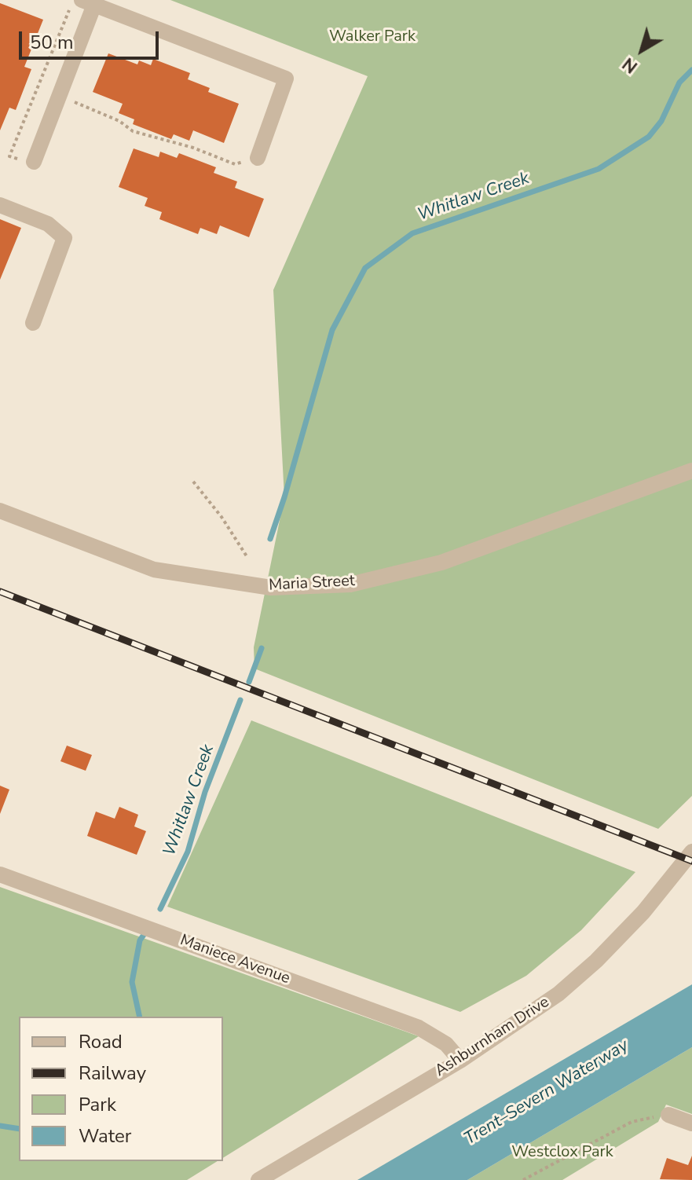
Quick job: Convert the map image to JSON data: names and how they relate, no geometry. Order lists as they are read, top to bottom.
{
  "streets": {
    "street": ["Maria Street", "Maniece Avenue", "Ashburnham Drive"]
  },
  "crossings": [
    ["Maniece Avenue", "Ashburnham Drive"]
  ],
  "water": ["Whitlaw Creek", "Trent–Severn Waterway"],
  "parks": ["Walker Park", "Westclox Park"],
  "legend": [
    "Road",
    "Railway",
    "Park",
    "Water"
  ],
  "scale_bar": "50 m",
  "north": "bottom left"
}
